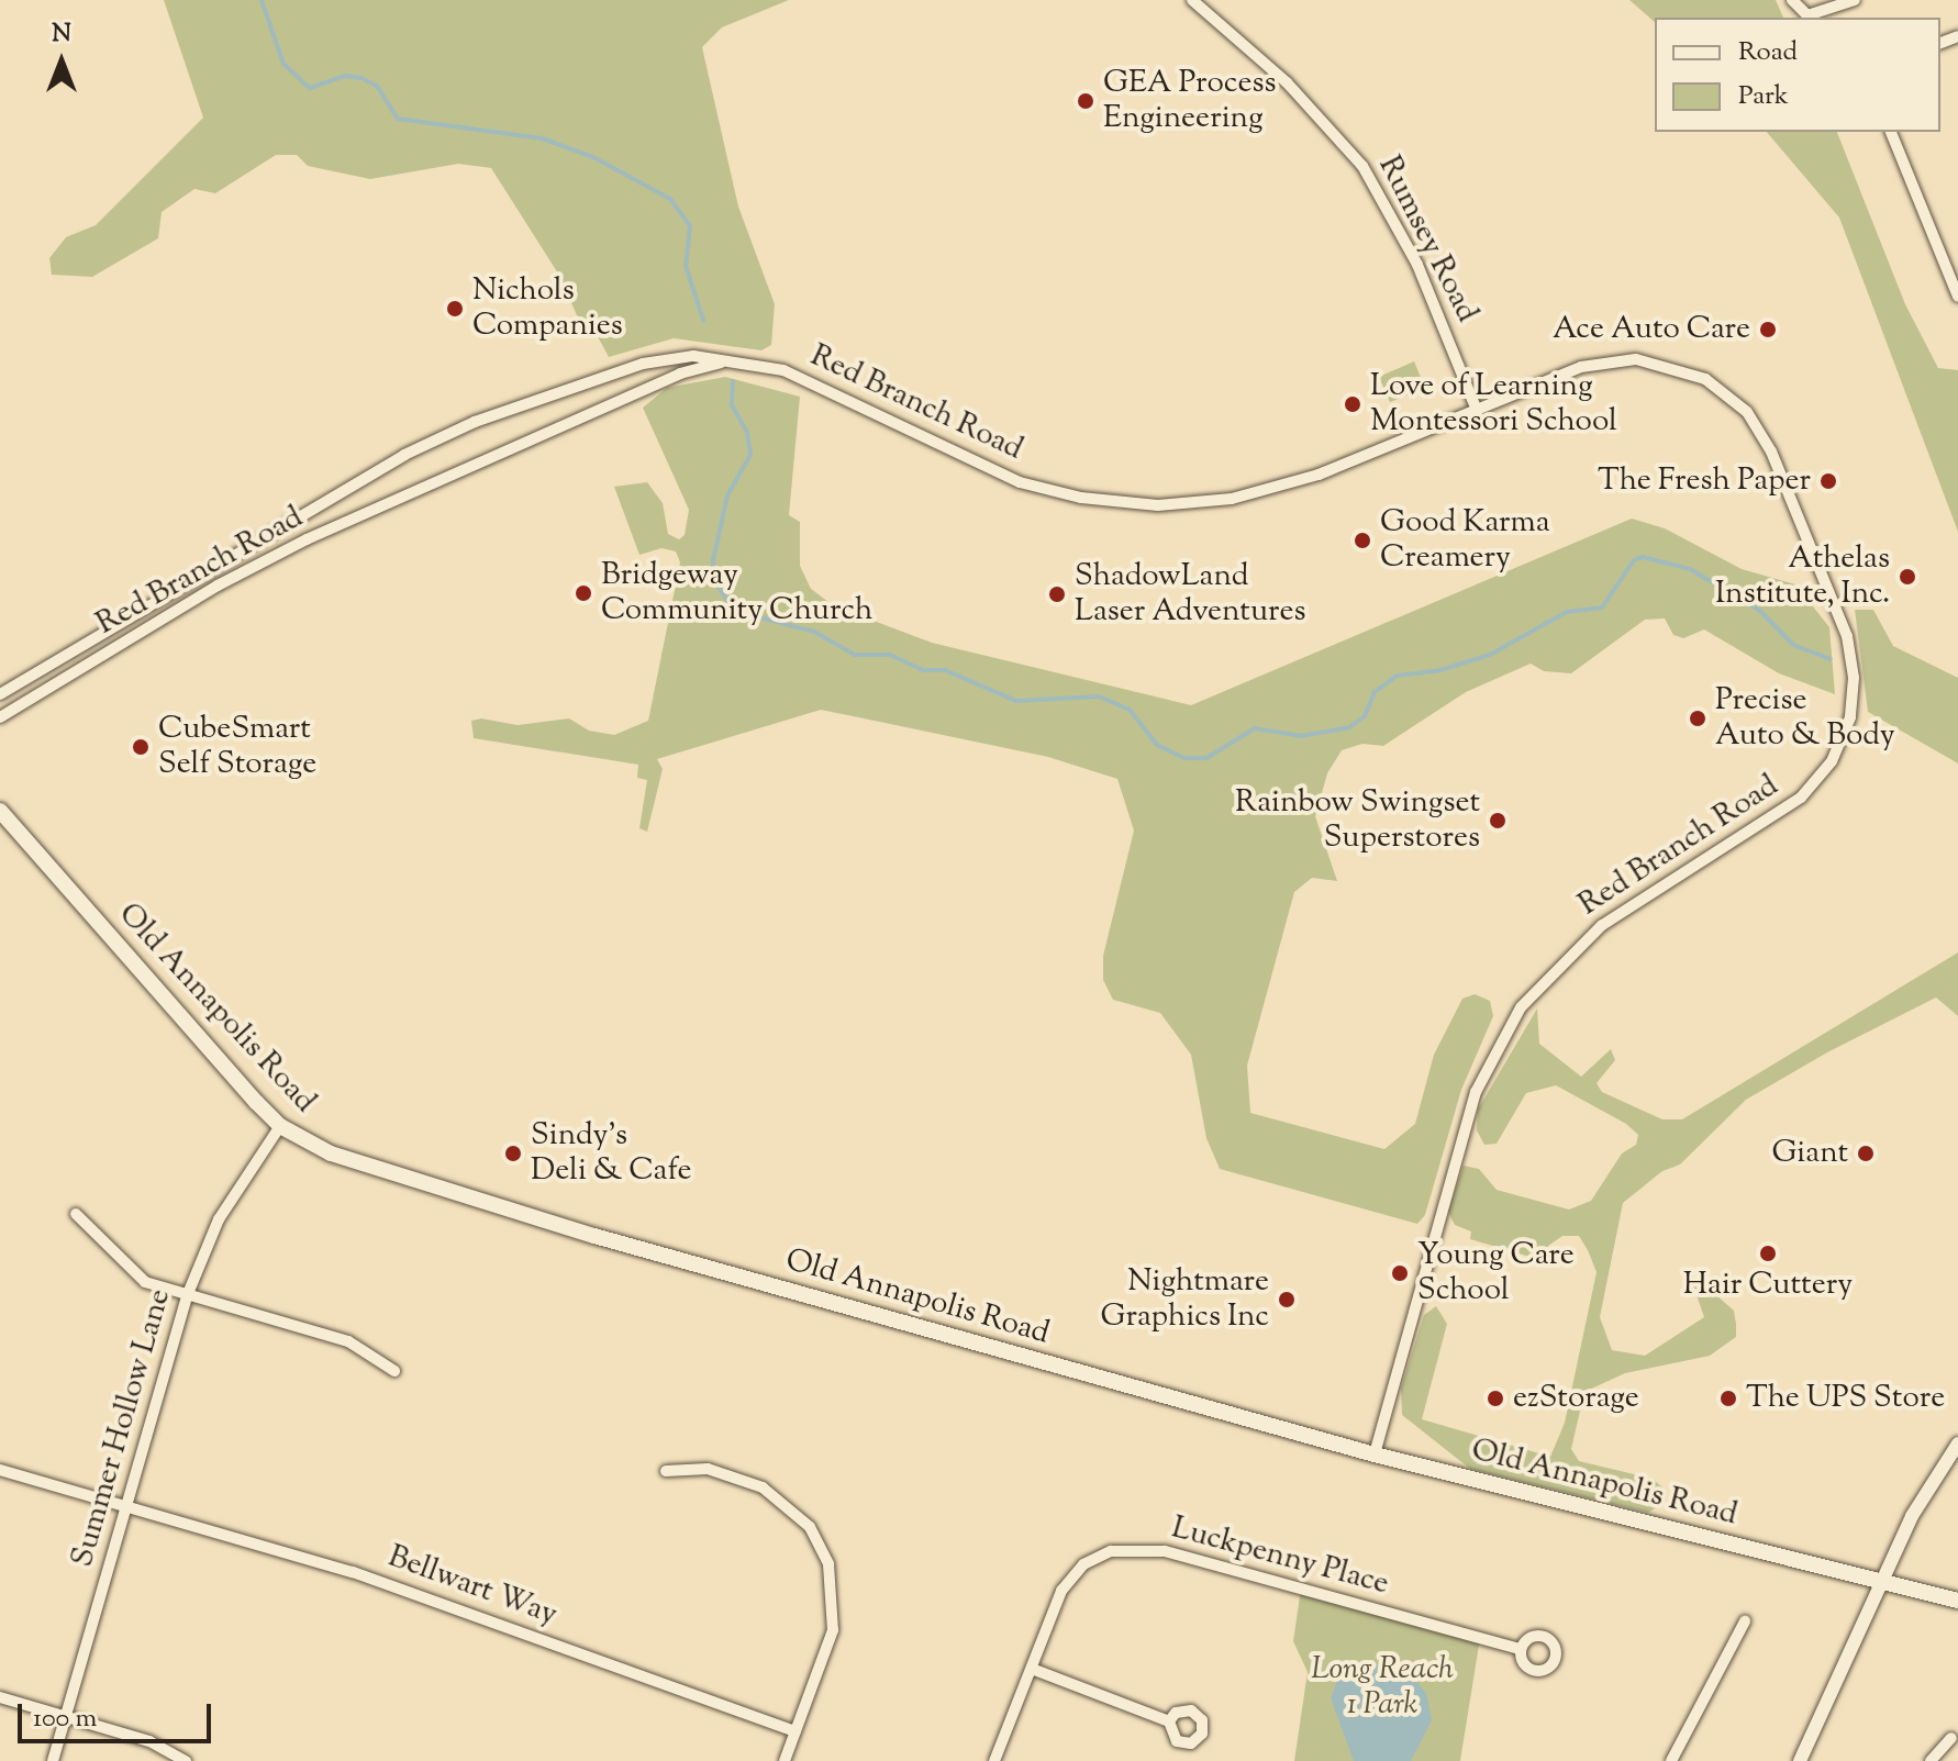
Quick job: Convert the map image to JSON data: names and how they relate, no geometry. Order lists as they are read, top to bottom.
{
  "streets": {
    "main road": ["Old Annapolis Road"],
    "street": [
      "Rumsey Road",
      "Red Branch Road",
      "Summer Hollow Lane",
      "Luckpenny Place",
      "Bellwart Way"
    ]
  },
  "crossings": [
    ["Rumsey Road", "Red Branch Road"],
    ["Red Branch Road", "Old Annapolis Road"],
    ["Old Annapolis Road", "Summer Hollow Lane"],
    ["Summer Hollow Lane", "Bellwart Way"]
  ],
  "parks": ["Long Reach 1 Park"],
  "places": [
    "GEA Process Engineering",
    "Nichols Companies",
    "Ace Auto Care",
    "Love of Learning Montessori School",
    "The Fresh Paper",
    "Good Karma Creamery",
    "Athelas Institute, Inc.",
    "Bridgeway Community Church",
    "ShadowLand Laser Adventures",
    "Precise Auto & Body",
    "CubeSmart Self Storage",
    "Rainbow Swingset Superstores",
    "Sindy's Deli & Cafe",
    "Giant",
    "Hair Cuttery",
    "Young Care School",
    "Nightmare Graphics Inc",
    "ezStorage",
    "The UPS Store"
  ],
  "legend": ["Road", "Park"],
  "scale_bar": "100 m",
  "north": "top"
}
